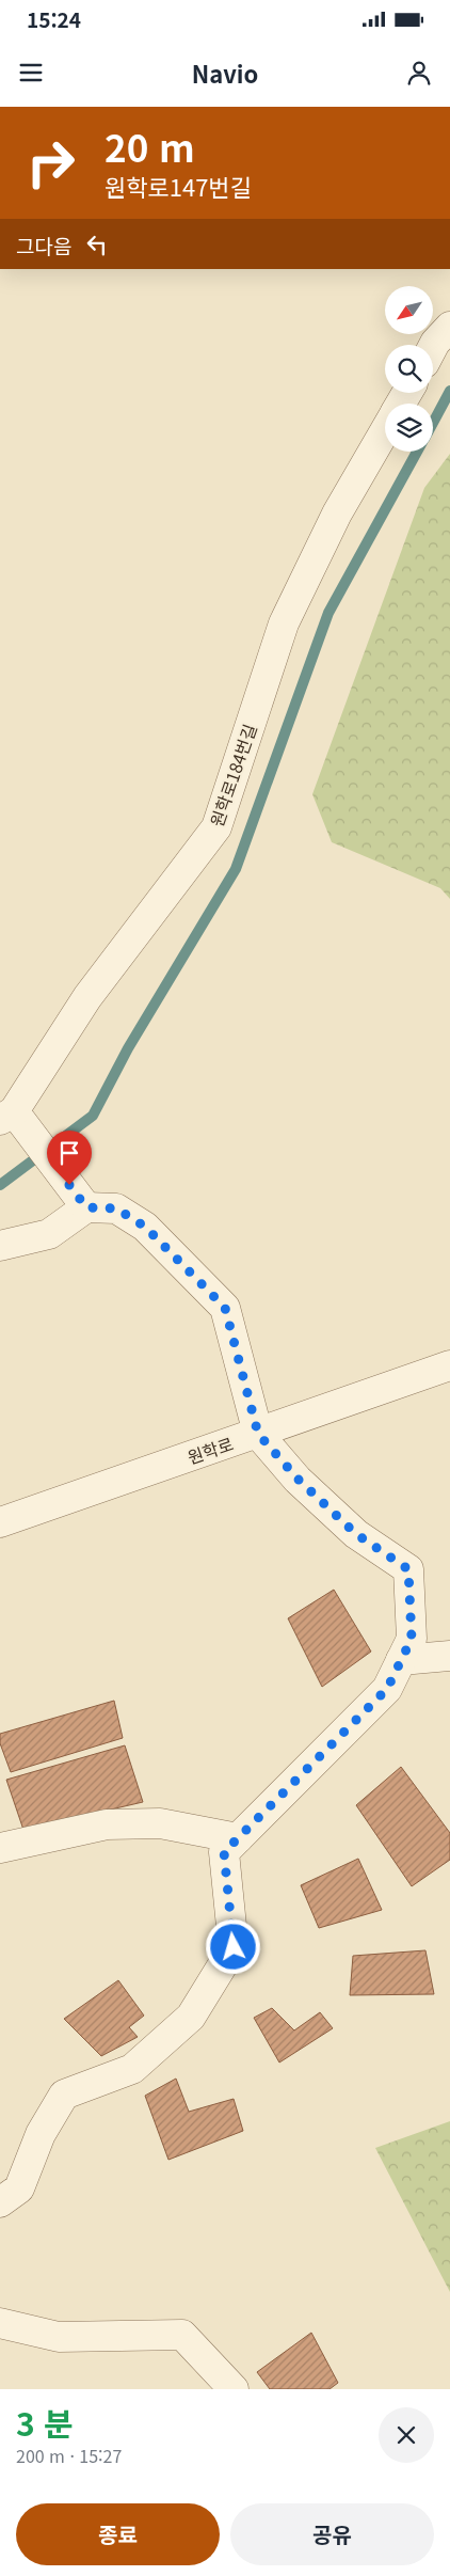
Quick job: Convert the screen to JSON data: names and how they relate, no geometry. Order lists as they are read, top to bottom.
{
  "streets": {
    "street": ["원학로184번길", "원학로"]
  },
  "north": "bottom left",
  "page": {
    "status": "15:24",
    "header": "Navio",
    "turn": ["20 m", "원학로147번길"],
    "then": "그다음",
    "heading": ["3 분", "200 m · 15:27"],
    "buttons": ["종료", "공유"]
  }
}
